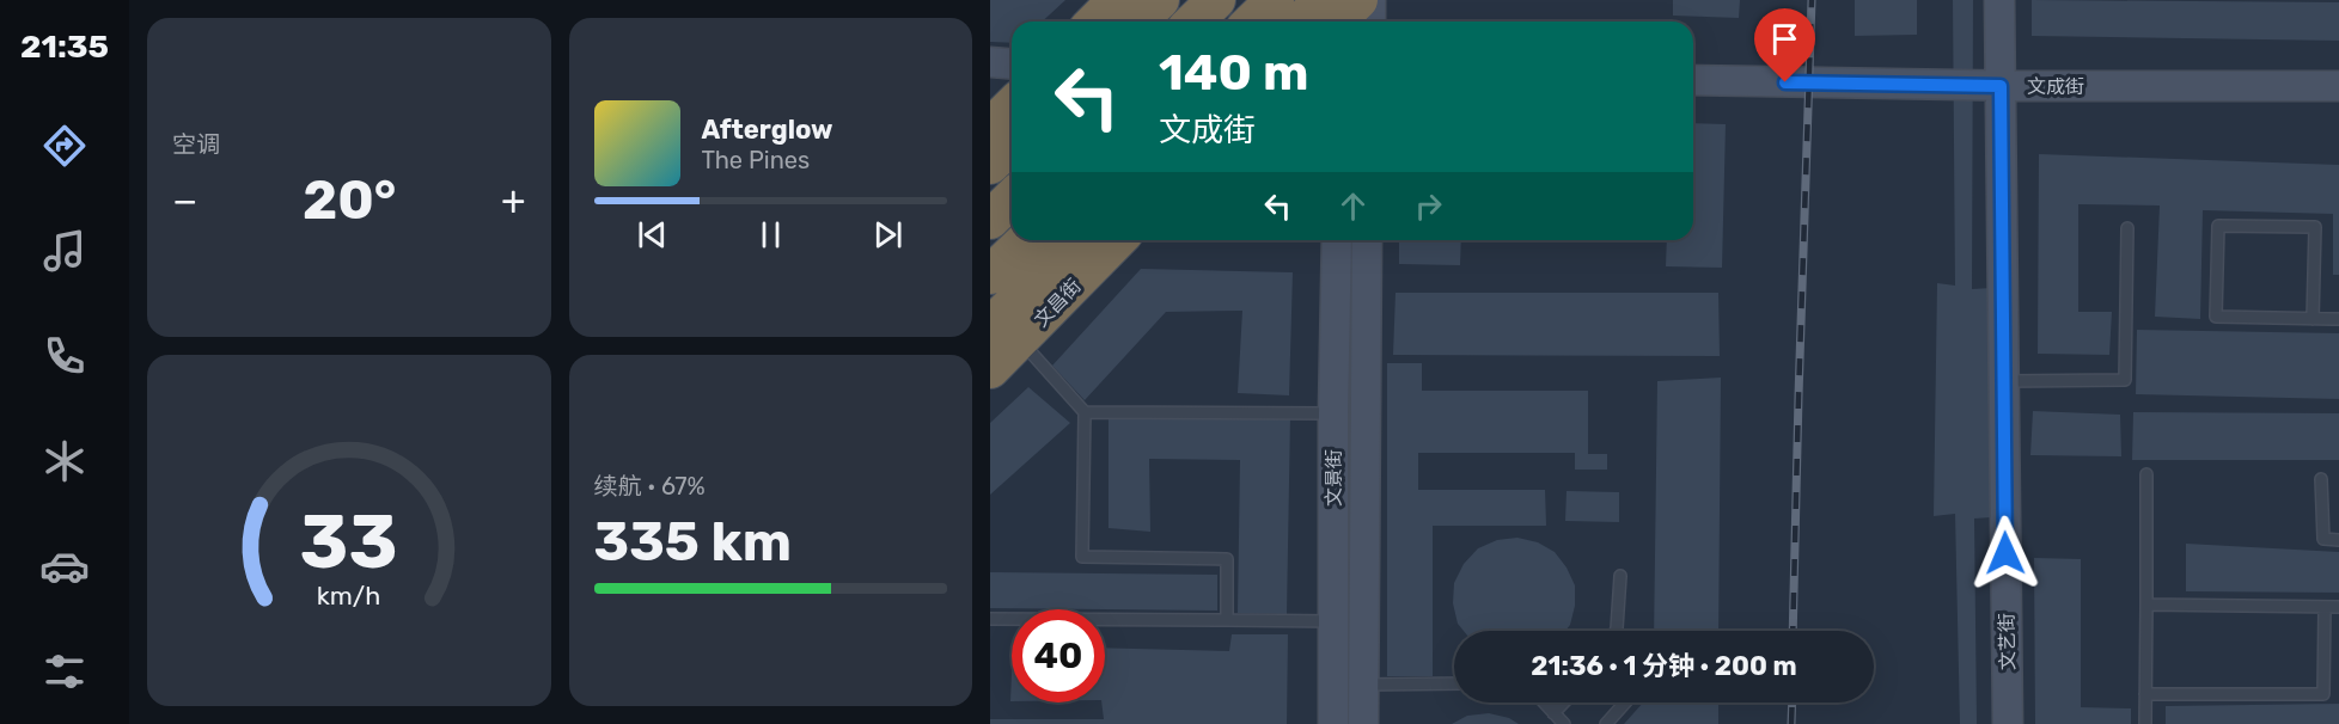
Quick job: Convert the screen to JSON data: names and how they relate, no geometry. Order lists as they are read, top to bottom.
{
  "streets": {
    "highway": ["文昌街"],
    "street": ["文成街", "文景街", "文艺街"]
  },
  "crossings": [
    ["文成街", "文艺街"]
  ],
  "page": {
    "tabs": "21:35",
    "tile": [
      "空调",
      ["续航 · 67%", "335 km"]
    ],
    "turn": ["140 m", "文成街"],
    "song": ["Afterglow", "The Pines"],
    "heat": ["−", "20°", "+"],
    "limit": "40",
    "trip": "21:36 · 1 分钟 · 200 m",
    "gauge": ["33", "km/h"]
  }
}
